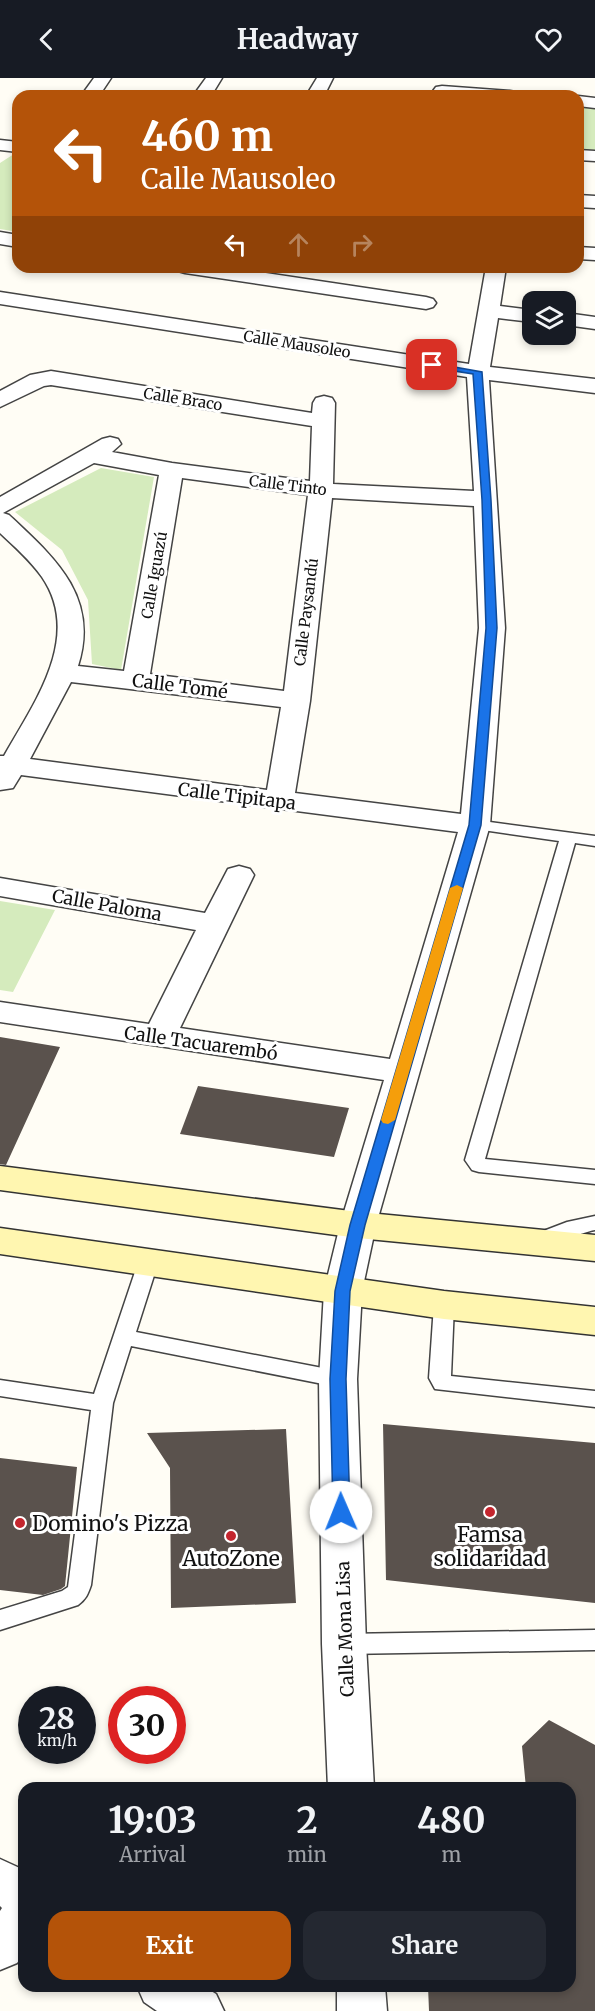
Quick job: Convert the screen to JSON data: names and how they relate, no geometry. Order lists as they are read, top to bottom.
{
  "streets": {
    "street": [
      "Calle Mausoleo",
      "Calle Braco",
      "Calle Tinto",
      "Calle Iguazú",
      "Calle Paysandú",
      "Calle Tomé",
      "Calle Tipitapa",
      "Calle Paloma",
      "Calle Tacuarembó",
      "Calle Mona Lisa"
    ]
  },
  "crossings": [
    ["Calle Mausoleo", "Calle Mona Lisa"],
    ["Calle Braco", "Calle Paysandú"],
    ["Calle Tinto", "Calle Iguazú"],
    ["Calle Tinto", "Calle Paysandú"],
    ["Calle Tinto", "Calle Mona Lisa"],
    ["Calle Iguazú", "Calle Tomé"],
    ["Calle Paysandú", "Calle Tomé"],
    ["Calle Paysandú", "Calle Tipitapa"],
    ["Calle Tipitapa", "Calle Mona Lisa"],
    ["Calle Tacuarembó", "Calle Mona Lisa"]
  ],
  "places": ["Famsa solidaridad", "Domino's Pizza", "AutoZone"],
  "page": {
    "header": "Headway",
    "turn": ["460 m", "Calle Mausoleo"],
    "speed": "28 km/h",
    "limit": "30",
    "eta": [
      "19:03",
      "Arrival",
      "2",
      "min",
      "480",
      "m"
    ],
    "buttons": ["Exit", "Share"]
  }
}
